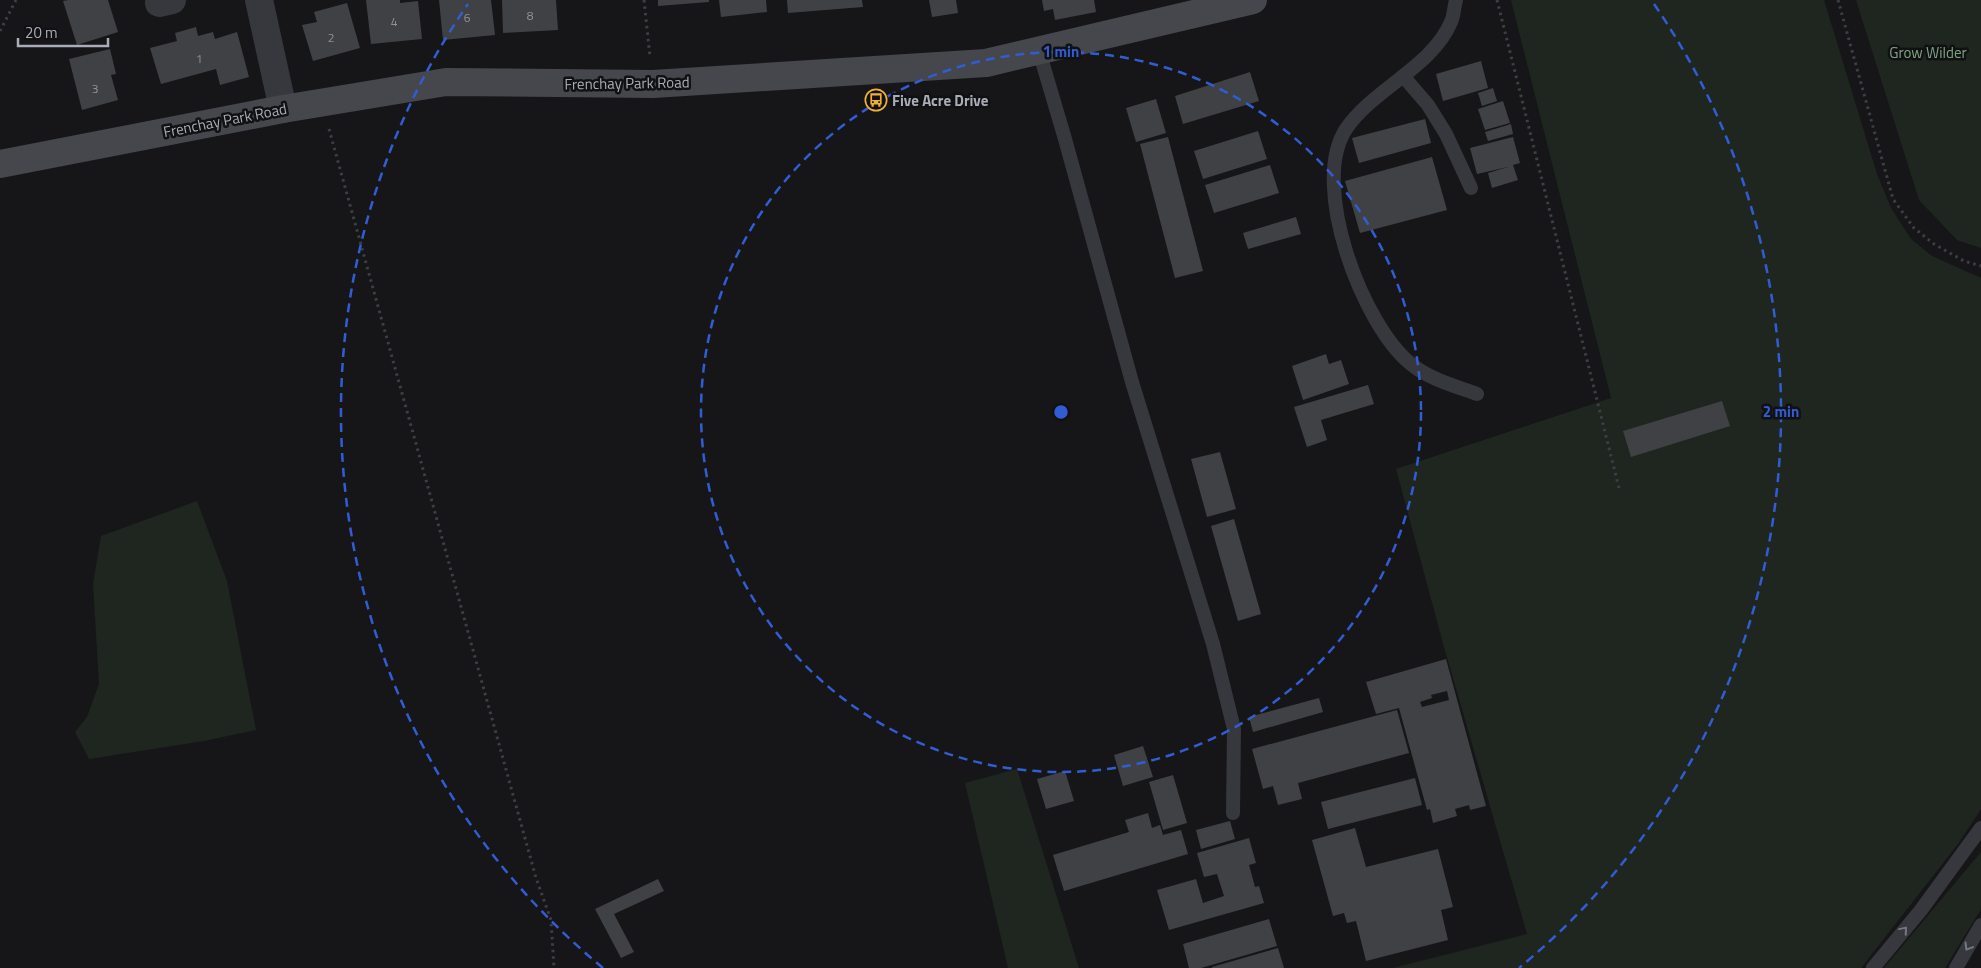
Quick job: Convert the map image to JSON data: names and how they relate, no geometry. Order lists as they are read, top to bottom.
{
  "streets": {
    "main road": ["Frenchay Park Road"]
  },
  "parks": ["Grow Wilder"],
  "places": {
    "bus stop": ["Five Acre Drive"]
  },
  "house_numbers": [
    "8",
    "6",
    "4",
    "2",
    "1",
    "3"
  ],
  "scale_bar": "20 m",
  "rings": ["1 min", "2 min"]
}
